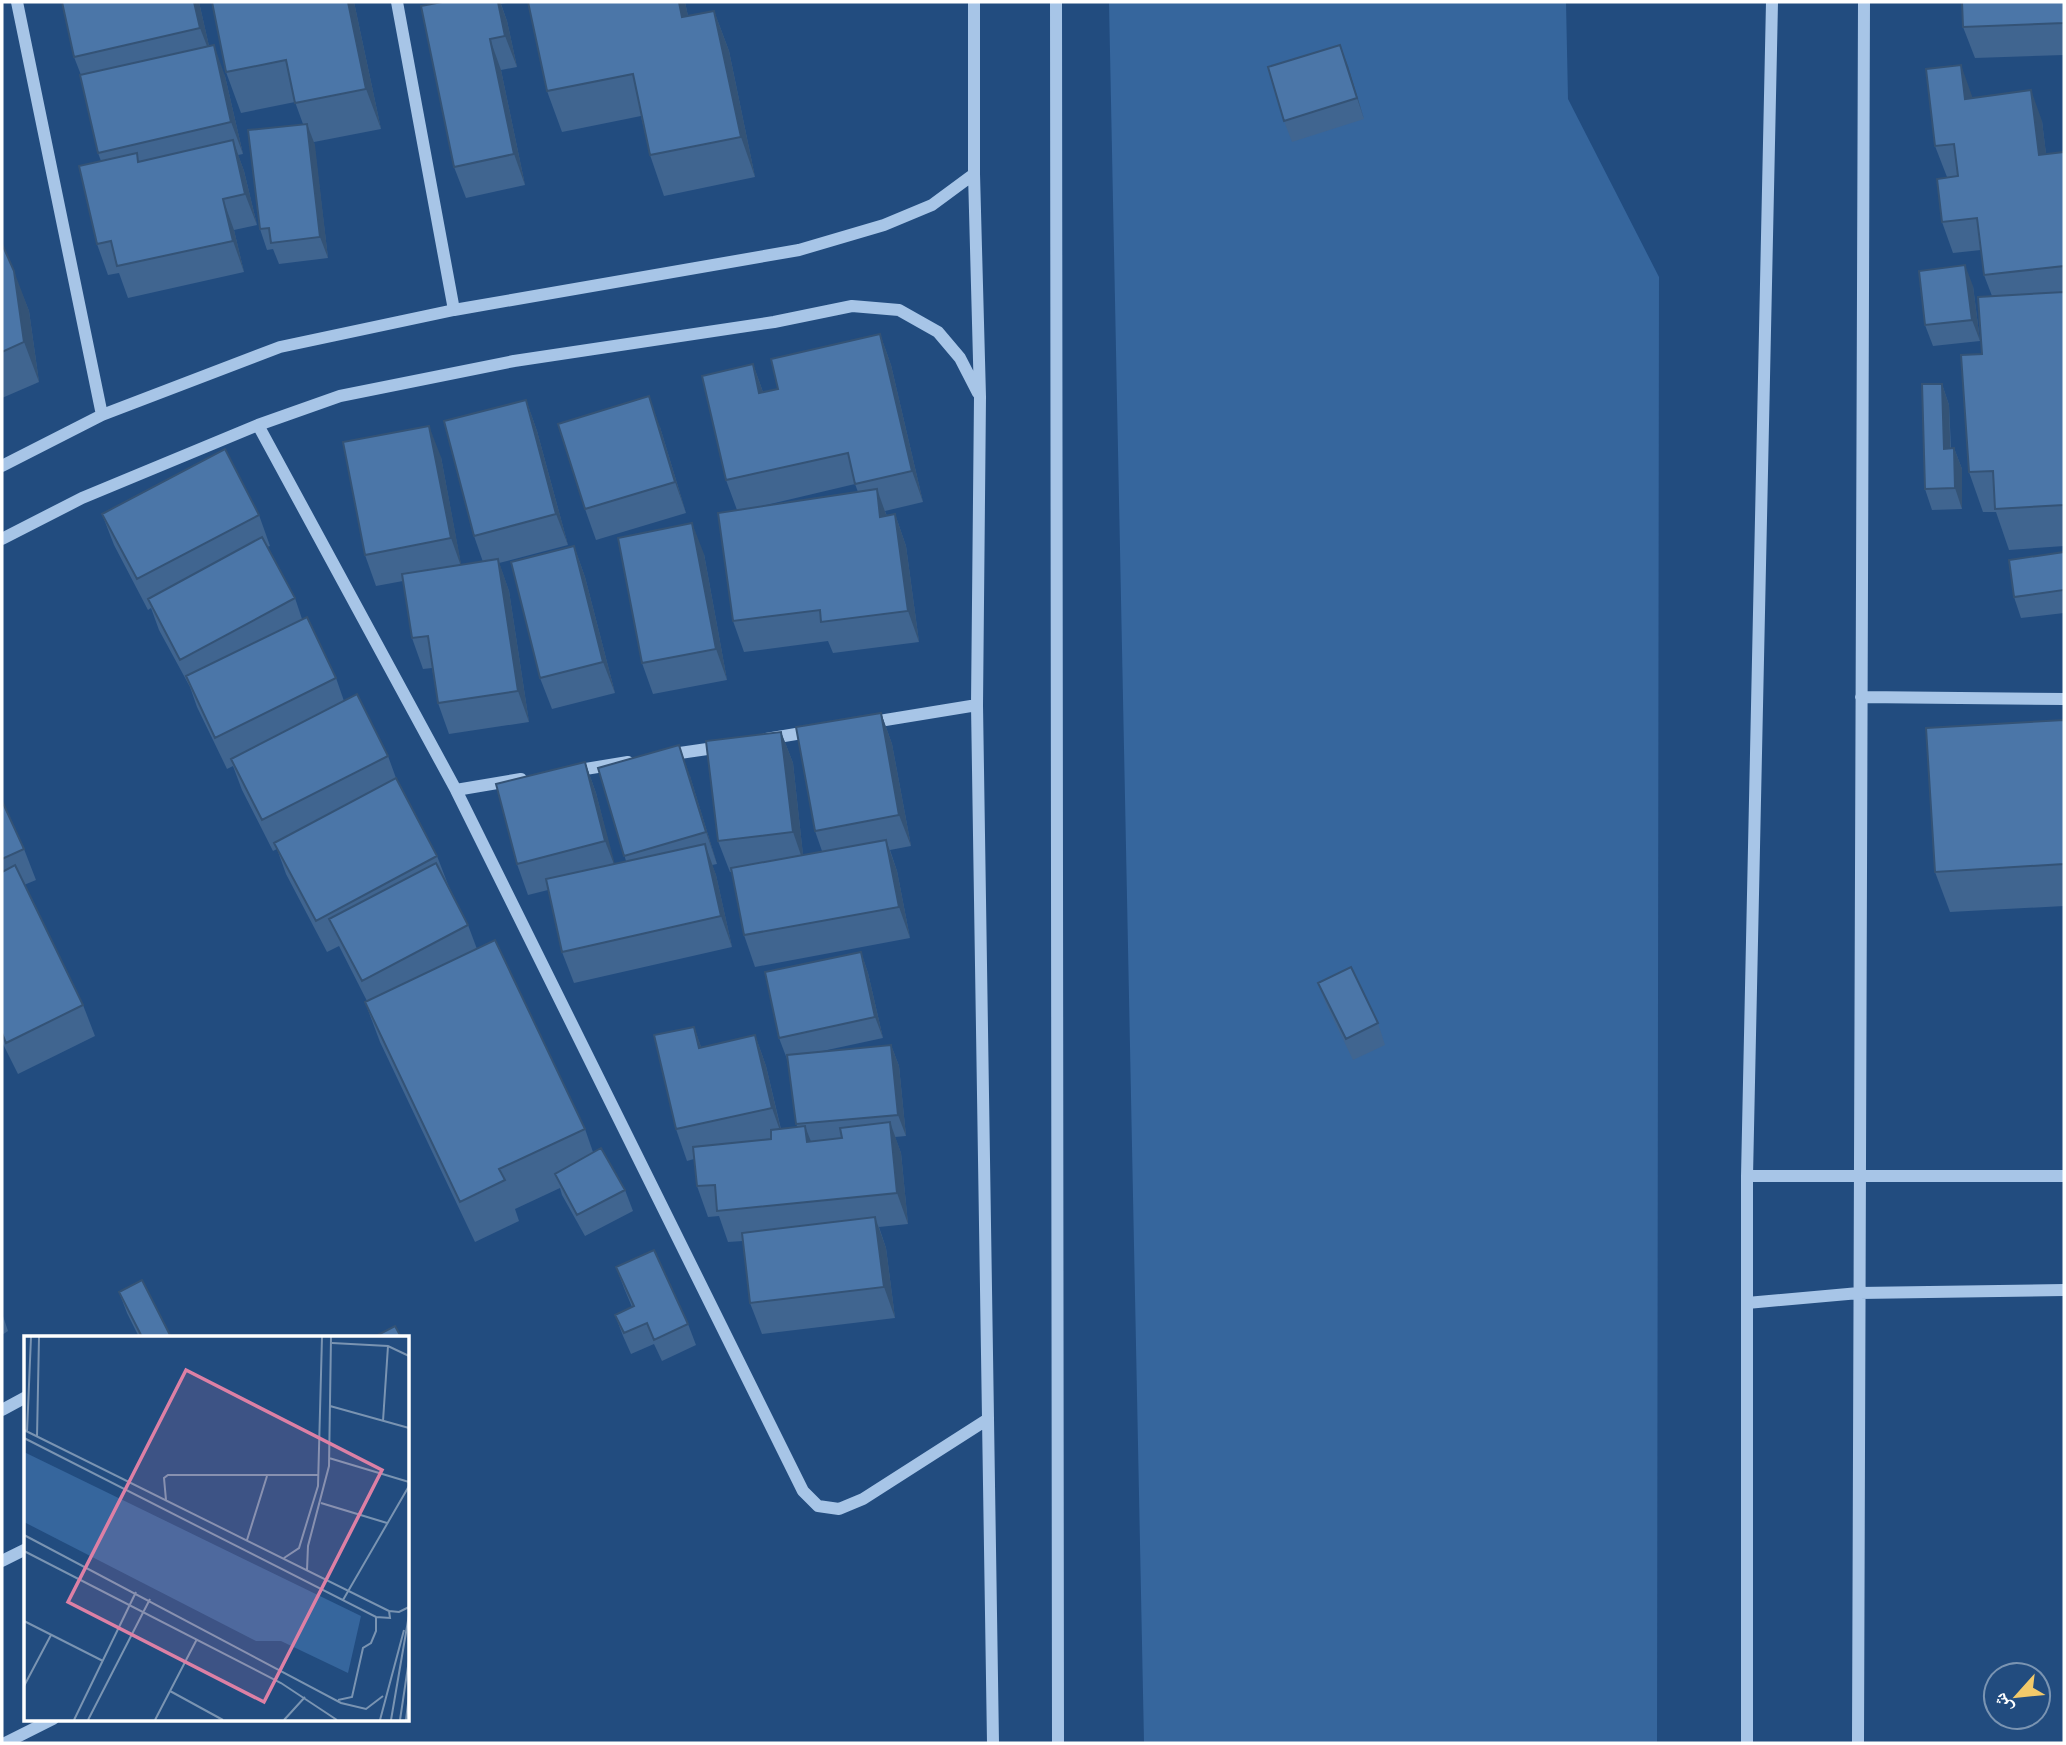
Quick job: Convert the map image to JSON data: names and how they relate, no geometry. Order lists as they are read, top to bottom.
{
  "north": "bottom left"
}
